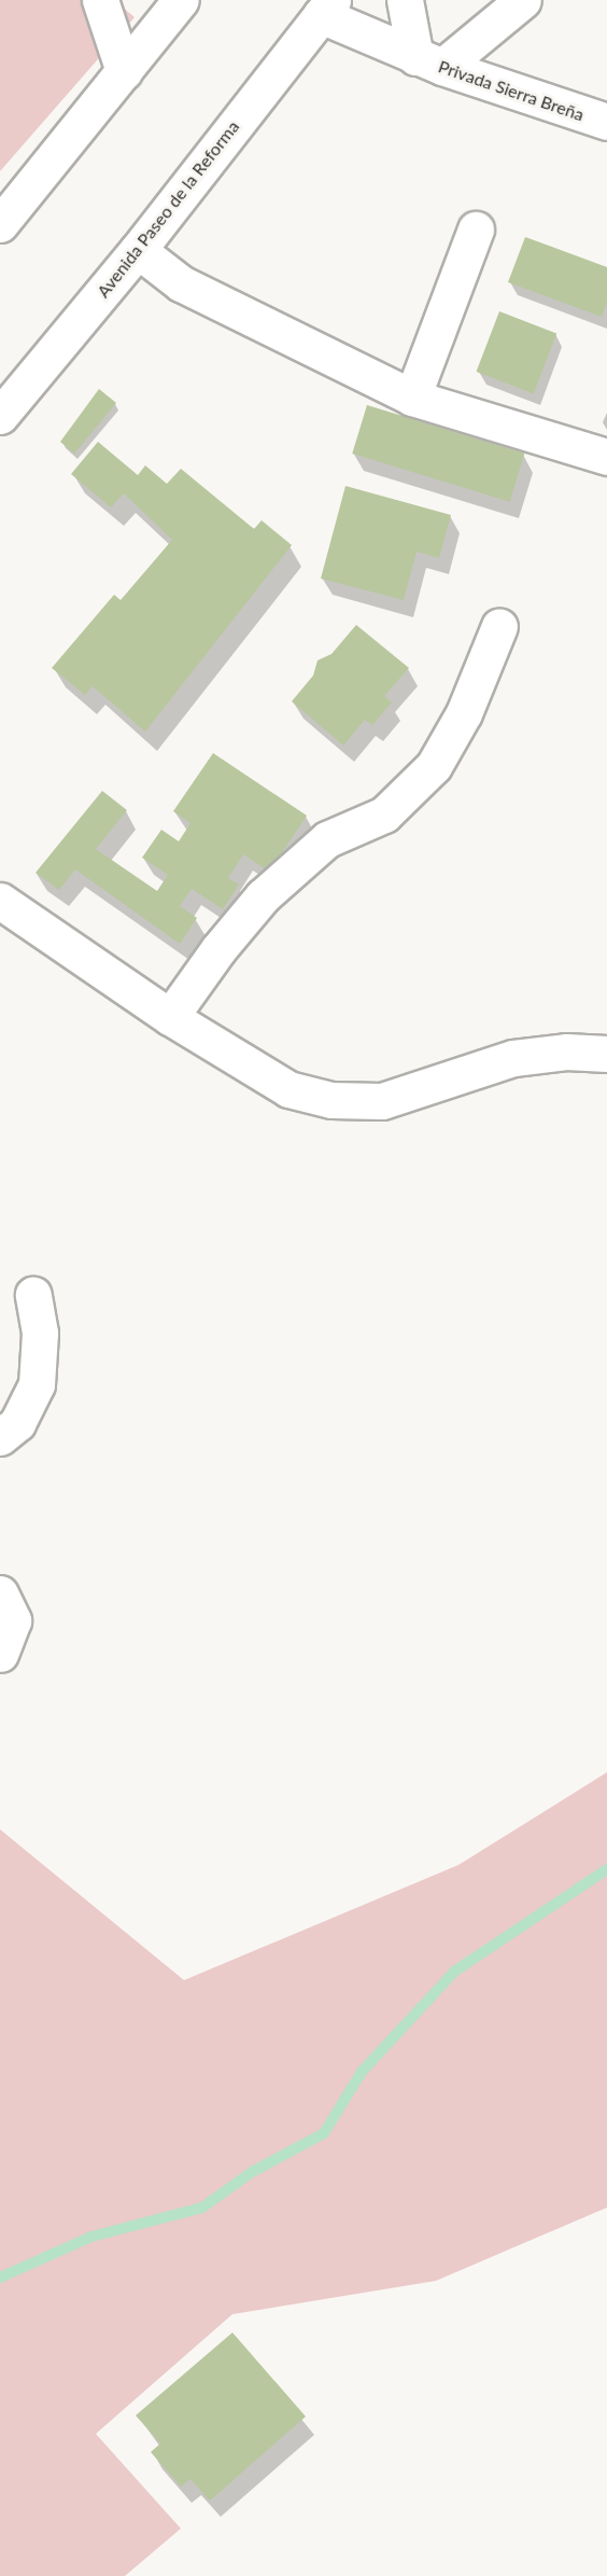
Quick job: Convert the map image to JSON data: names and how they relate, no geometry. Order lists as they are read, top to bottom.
{
  "streets": {
    "street": ["Privada Sierra Breña", "Avenida Paseo de la Reforma"]
  },
  "crossings": [
    ["Privada Sierra Breña", "Avenida Paseo de la Reforma"]
  ]
}
